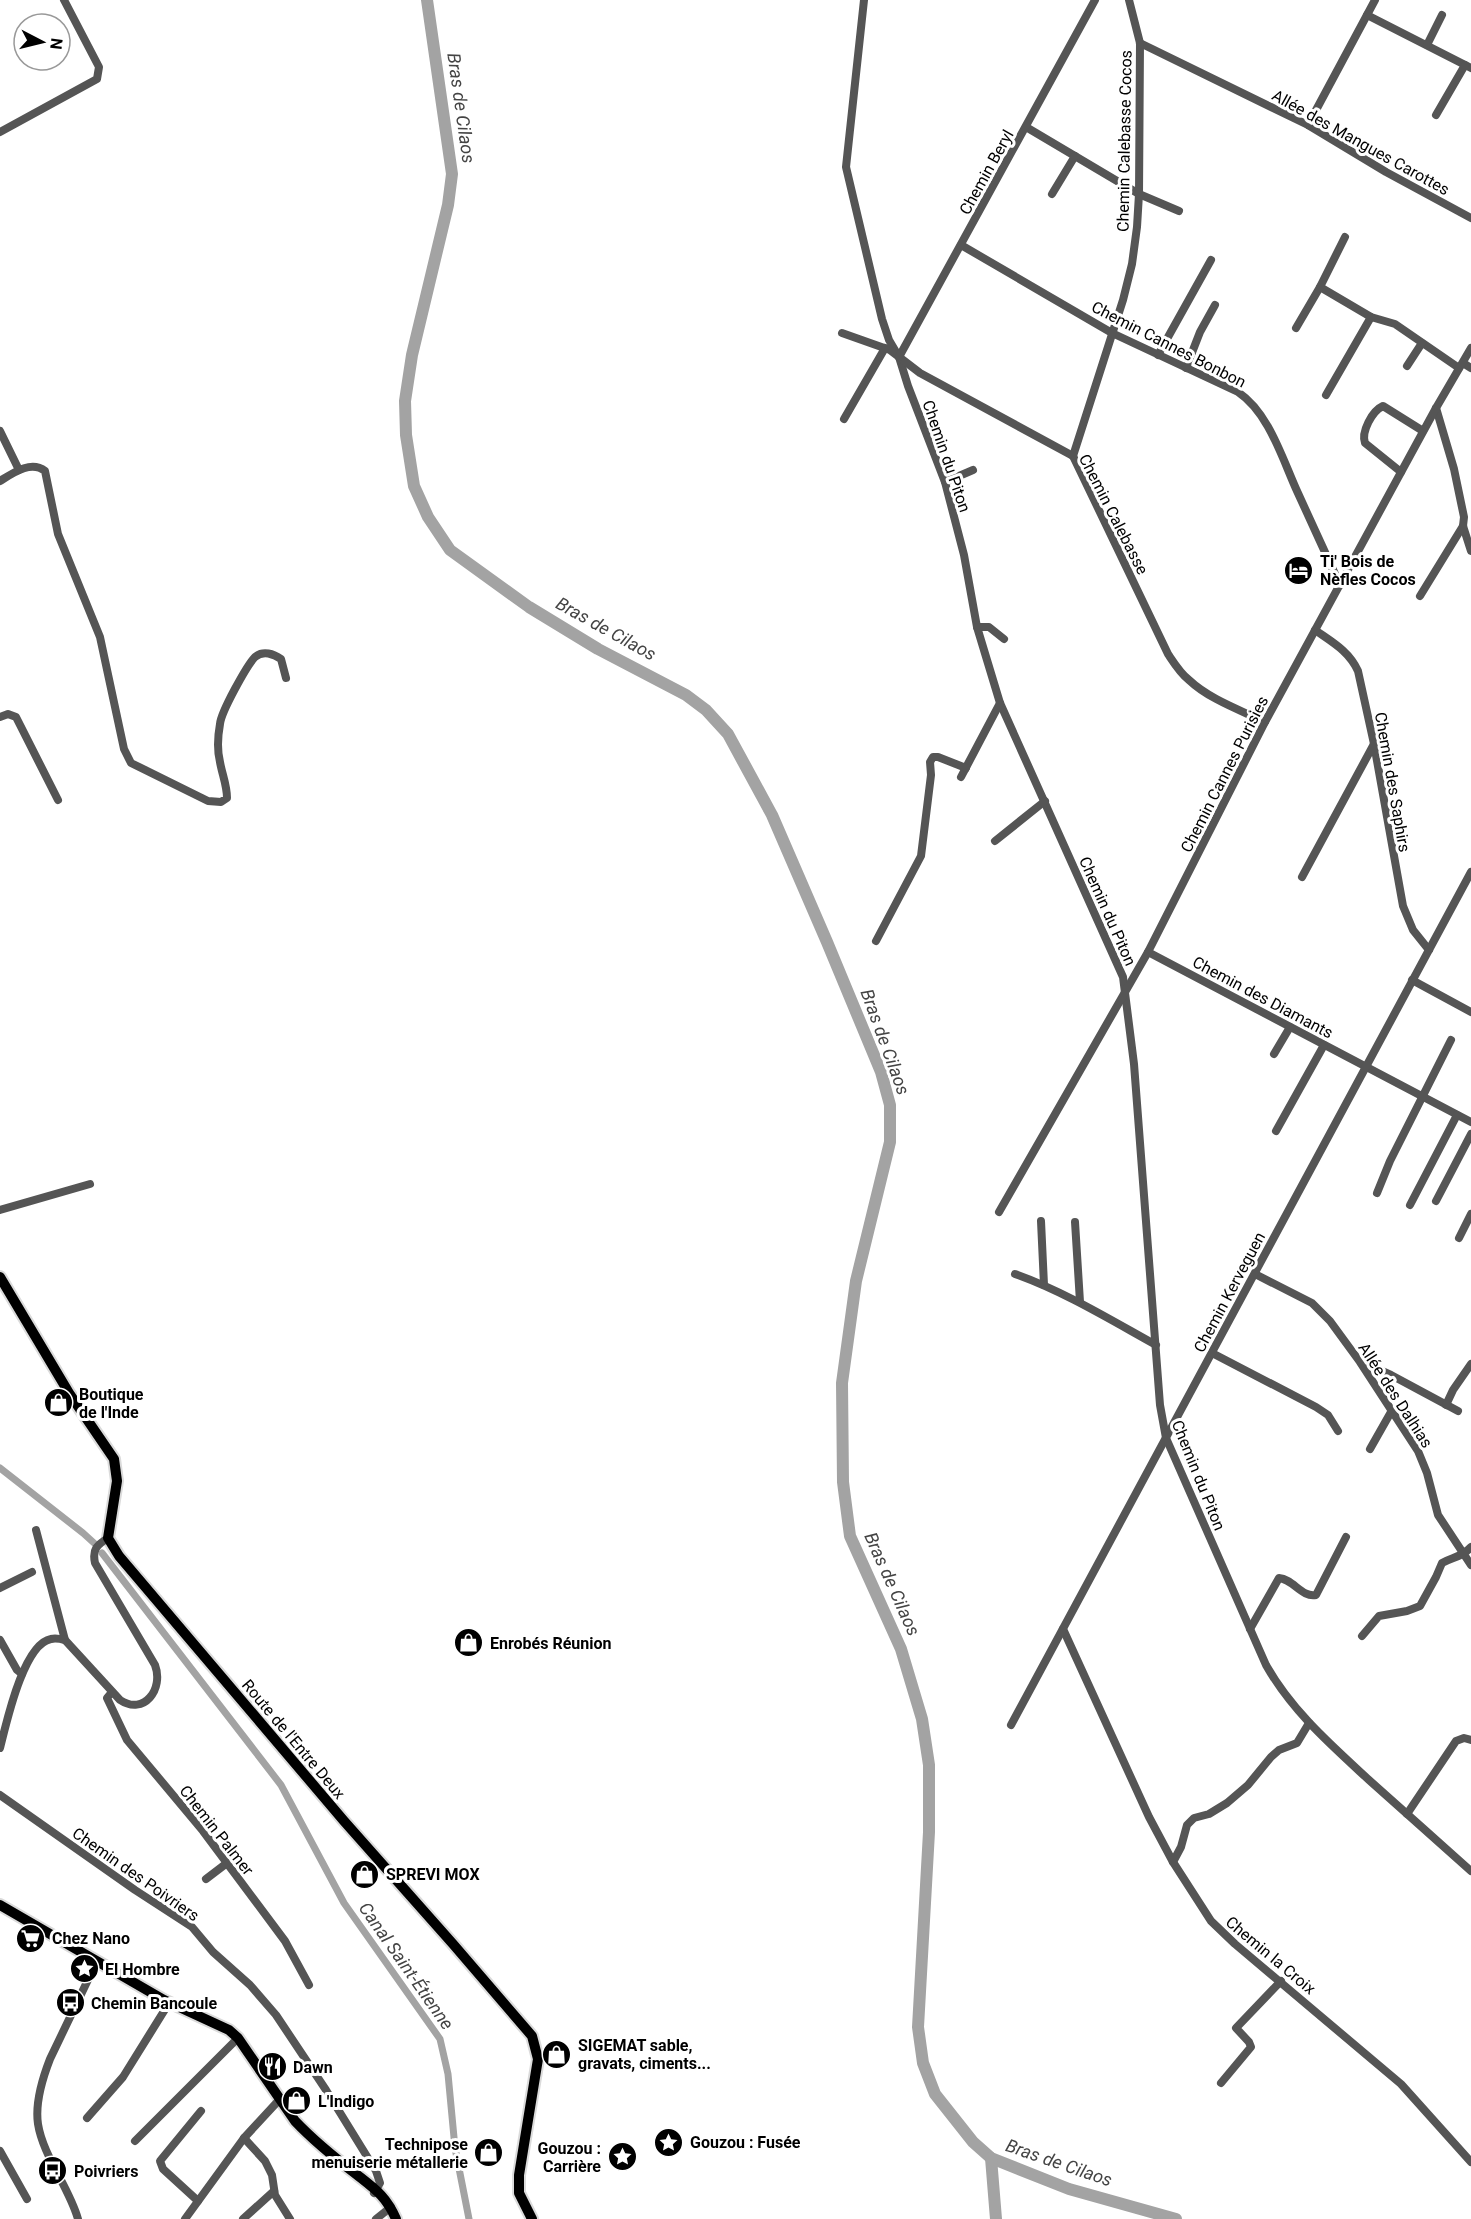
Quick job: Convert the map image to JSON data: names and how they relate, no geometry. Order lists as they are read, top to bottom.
{
  "streets": {
    "main road": ["Route de l'Entre Deux"],
    "street": [
      "Chemin Calebasse Cocos",
      "Allée des Mangues Carottes",
      "Chemin Beryl",
      "Chemin Cannes Bonbon",
      "Chemin du Piton",
      "Chemin Calebasse",
      "Chemin Cannes Purisies",
      "Chemin des Saphirs",
      "Chemin des Diamants",
      "Chemin Kerveguen",
      "Allée des Dalhias",
      "Chemin Palmer",
      "Chemin des Poivriers",
      "Chemin la Croix"
    ]
  },
  "crossings": [
    ["Chemin Calebasse Cocos", "Allée des Mangues Carottes"],
    ["Chemin Calebasse Cocos", "Chemin Cannes Bonbon"],
    ["Chemin Calebasse Cocos", "Chemin Calebasse"],
    ["Chemin Beryl", "Chemin Cannes Bonbon"],
    ["Chemin Beryl", "Chemin du Piton"],
    ["Chemin Beryl", "Chemin Calebasse"],
    ["Chemin Cannes Bonbon", "Chemin Cannes Purisies"],
    ["Chemin du Piton", "Chemin Calebasse"],
    ["Chemin du Piton", "Chemin Cannes Purisies"],
    ["Chemin du Piton", "Chemin Kerveguen"],
    ["Chemin Calebasse", "Chemin Cannes Purisies"],
    ["Chemin Cannes Purisies", "Chemin des Saphirs"],
    ["Chemin Cannes Purisies", "Chemin des Diamants"],
    ["Chemin des Saphirs", "Chemin Kerveguen"],
    ["Chemin des Diamants", "Chemin Kerveguen"],
    ["Chemin Kerveguen", "Allée des Dalhias"],
    ["Chemin Kerveguen", "Chemin la Croix"]
  ],
  "water": ["Bras de Cilaos", "Canal Saint-Étienne"],
  "places": {
    "hotel": ["Ti' Bois de Nèfles Cocos"],
    "shop": [
      "Boutique de l'Inde",
      "Enrobés Réunion",
      "SPREVI MOX",
      "SIGEMAT sable, gravats, ciments...",
      "L'Indigo",
      "Technipose menuiserie métallerie"
    ],
    "supermarket": ["Chez Nano"],
    "place": ["El Hombre", "Gouzou : Fusée", "Gouzou : Carrière"],
    "bus stop": ["Chemin Bancoule", "Poivriers"],
    "restaurant": ["Dawn"]
  },
  "north": "right"
}
